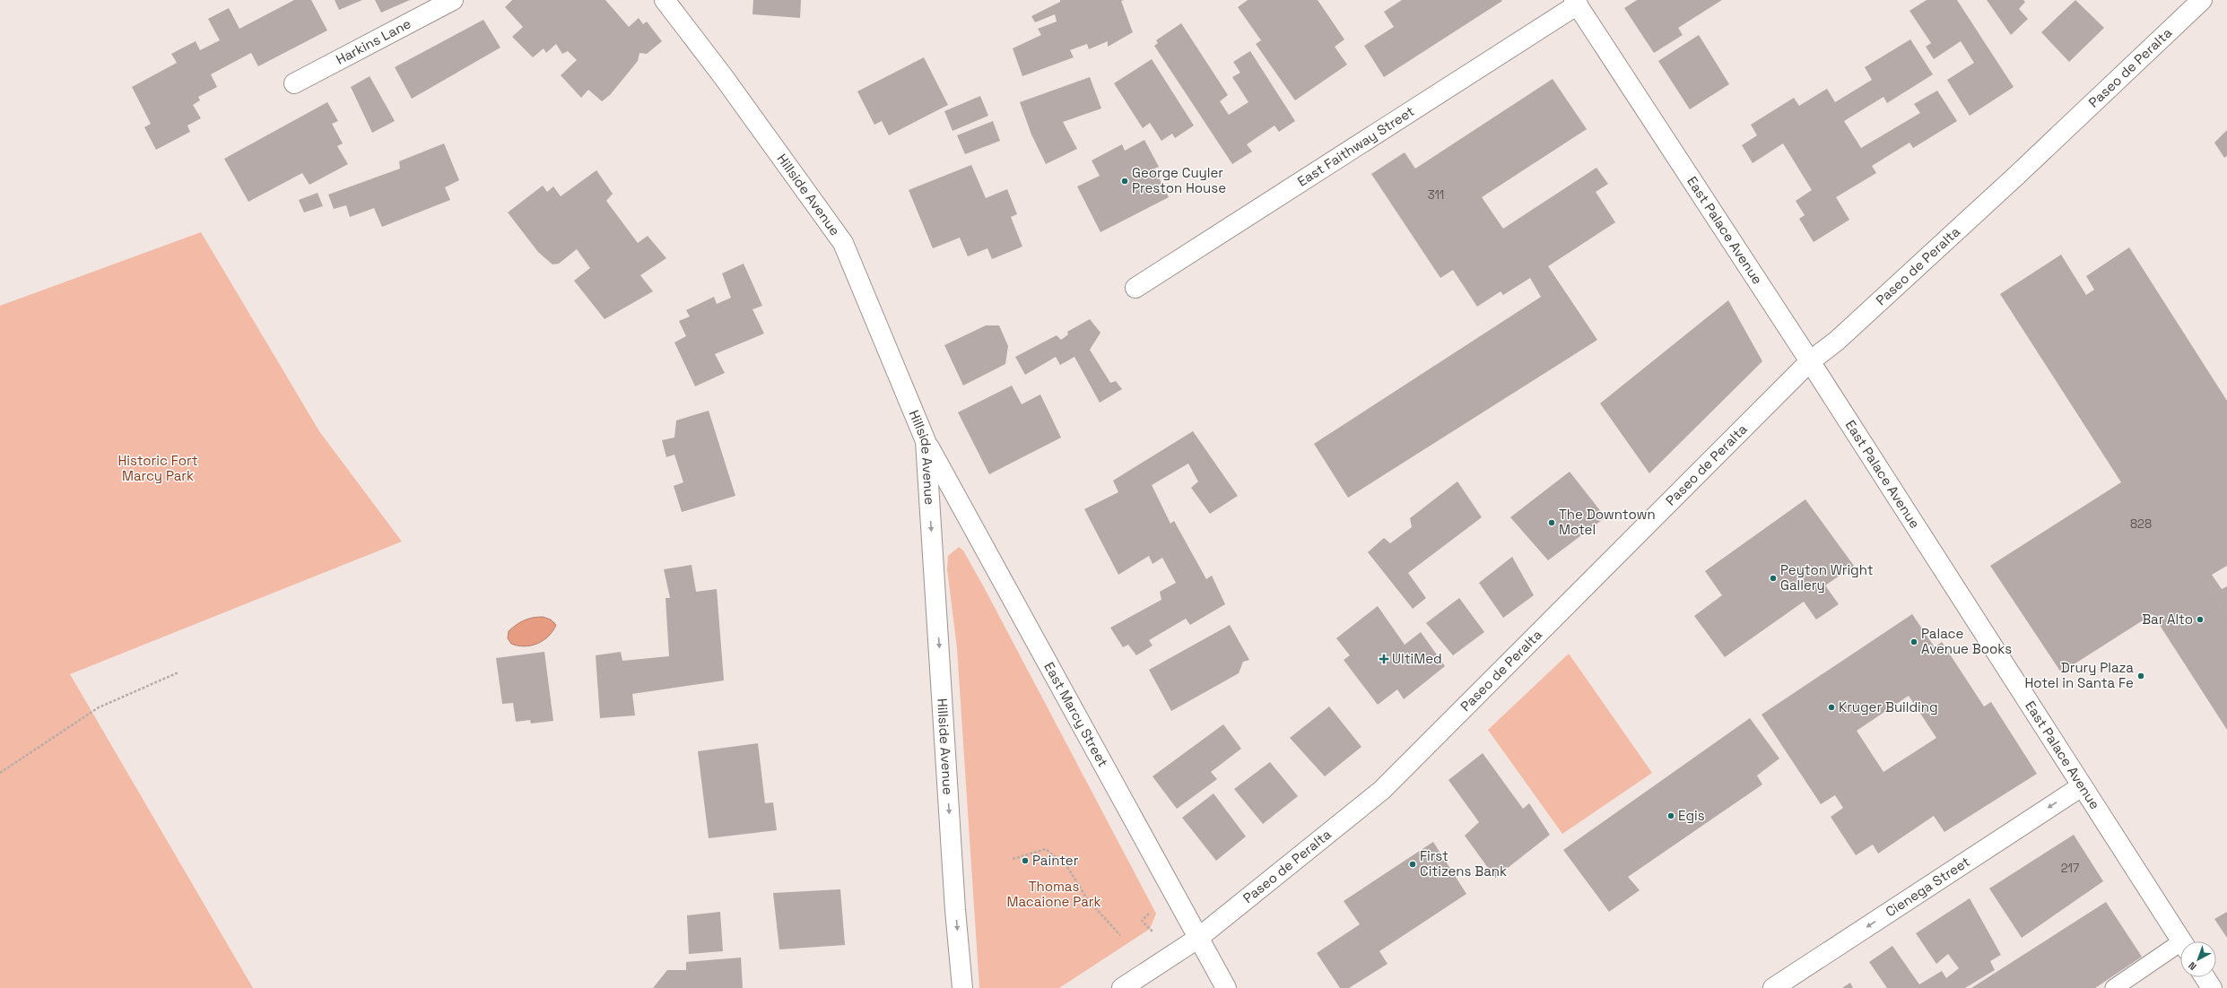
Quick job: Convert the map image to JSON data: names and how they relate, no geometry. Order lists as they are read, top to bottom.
{
  "streets": {
    "street": [
      "Harkins Lane",
      "Paseo de Peralta",
      "East Faithway Street",
      "Hillside Avenue",
      "East Palace Avenue",
      "East Marcy Street",
      "Cienega Street"
    ]
  },
  "crossings": [
    ["Paseo de Peralta", "East Palace Avenue"],
    ["Paseo de Peralta", "East Marcy Street"],
    ["East Faithway Street", "East Palace Avenue"],
    ["Hillside Avenue", "East Marcy Street"],
    ["East Palace Avenue", "Cienega Street"]
  ],
  "one_way": ["Hillside Avenue", "Cienega Street"],
  "parks": ["Historic Fort Marcy Park", "Thomas Macaione Park"],
  "places": {
    "other": [
      "George Cuyler Preston House",
      "The Downtown Motel",
      "Peyton Wright Gallery",
      "Bar Alto",
      "Palace Avenue Books",
      "Drury Plaza Hotel in Santa Fe",
      "Kruger Building",
      "Egis",
      "Painter",
      "First Citizens Bank"
    ],
    "health": ["UltiMed"]
  },
  "house_numbers": ["311", "828", "217"],
  "north": "bottom left"
}
